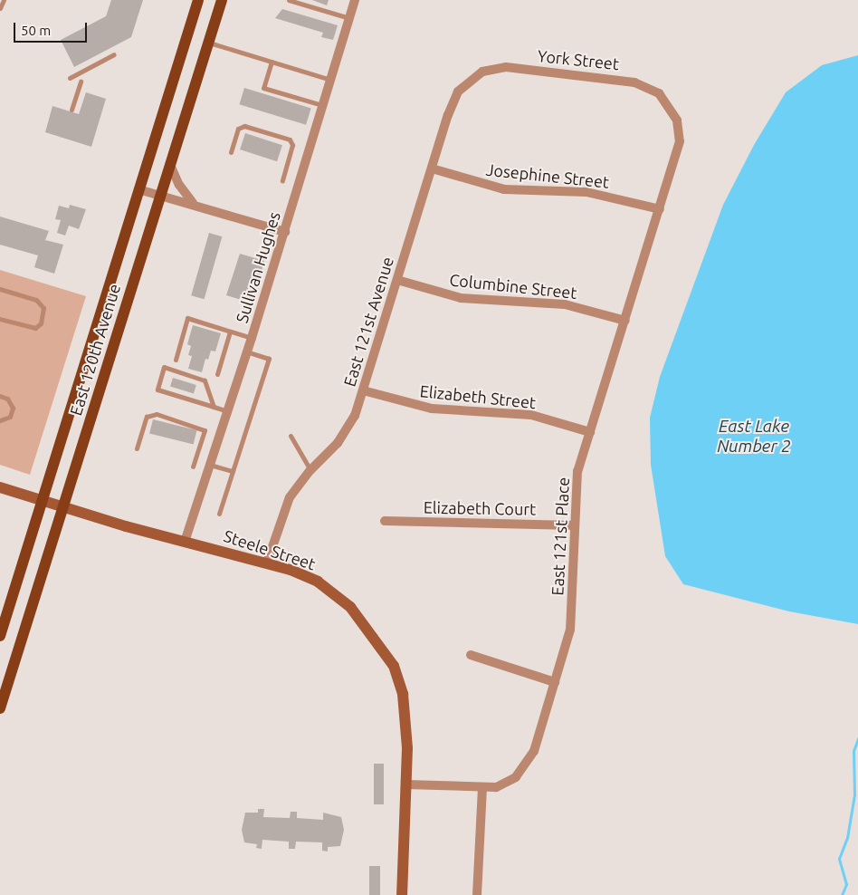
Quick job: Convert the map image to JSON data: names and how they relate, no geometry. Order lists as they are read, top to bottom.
{
  "streets": {
    "main road": ["East 120th Avenue"],
    "street": [
      "York Street",
      "Josephine Street",
      "Sullivan Hughes",
      "Columbine Street",
      "East 121st Avenue",
      "Elizabeth Street",
      "Elizabeth Court",
      "East 121st Place",
      "Steele Street"
    ]
  },
  "crossings": [
    ["York Street", "East 121st Avenue"],
    ["York Street", "East 121st Place"],
    ["Josephine Street", "East 121st Avenue"],
    ["Josephine Street", "East 121st Place"],
    ["Sullivan Hughes", "Steele Street"],
    ["Columbine Street", "East 121st Avenue"],
    ["Columbine Street", "East 121st Place"],
    ["East 121st Avenue", "Elizabeth Street"],
    ["East 121st Avenue", "Steele Street"],
    ["East 120th Avenue", "Steele Street"],
    ["Elizabeth Street", "East 121st Place"],
    ["Elizabeth Court", "East 121st Place"],
    ["East 121st Place", "Steele Street"]
  ],
  "water": ["East Lake Number 2"],
  "scale_bar": "50 m"
}
